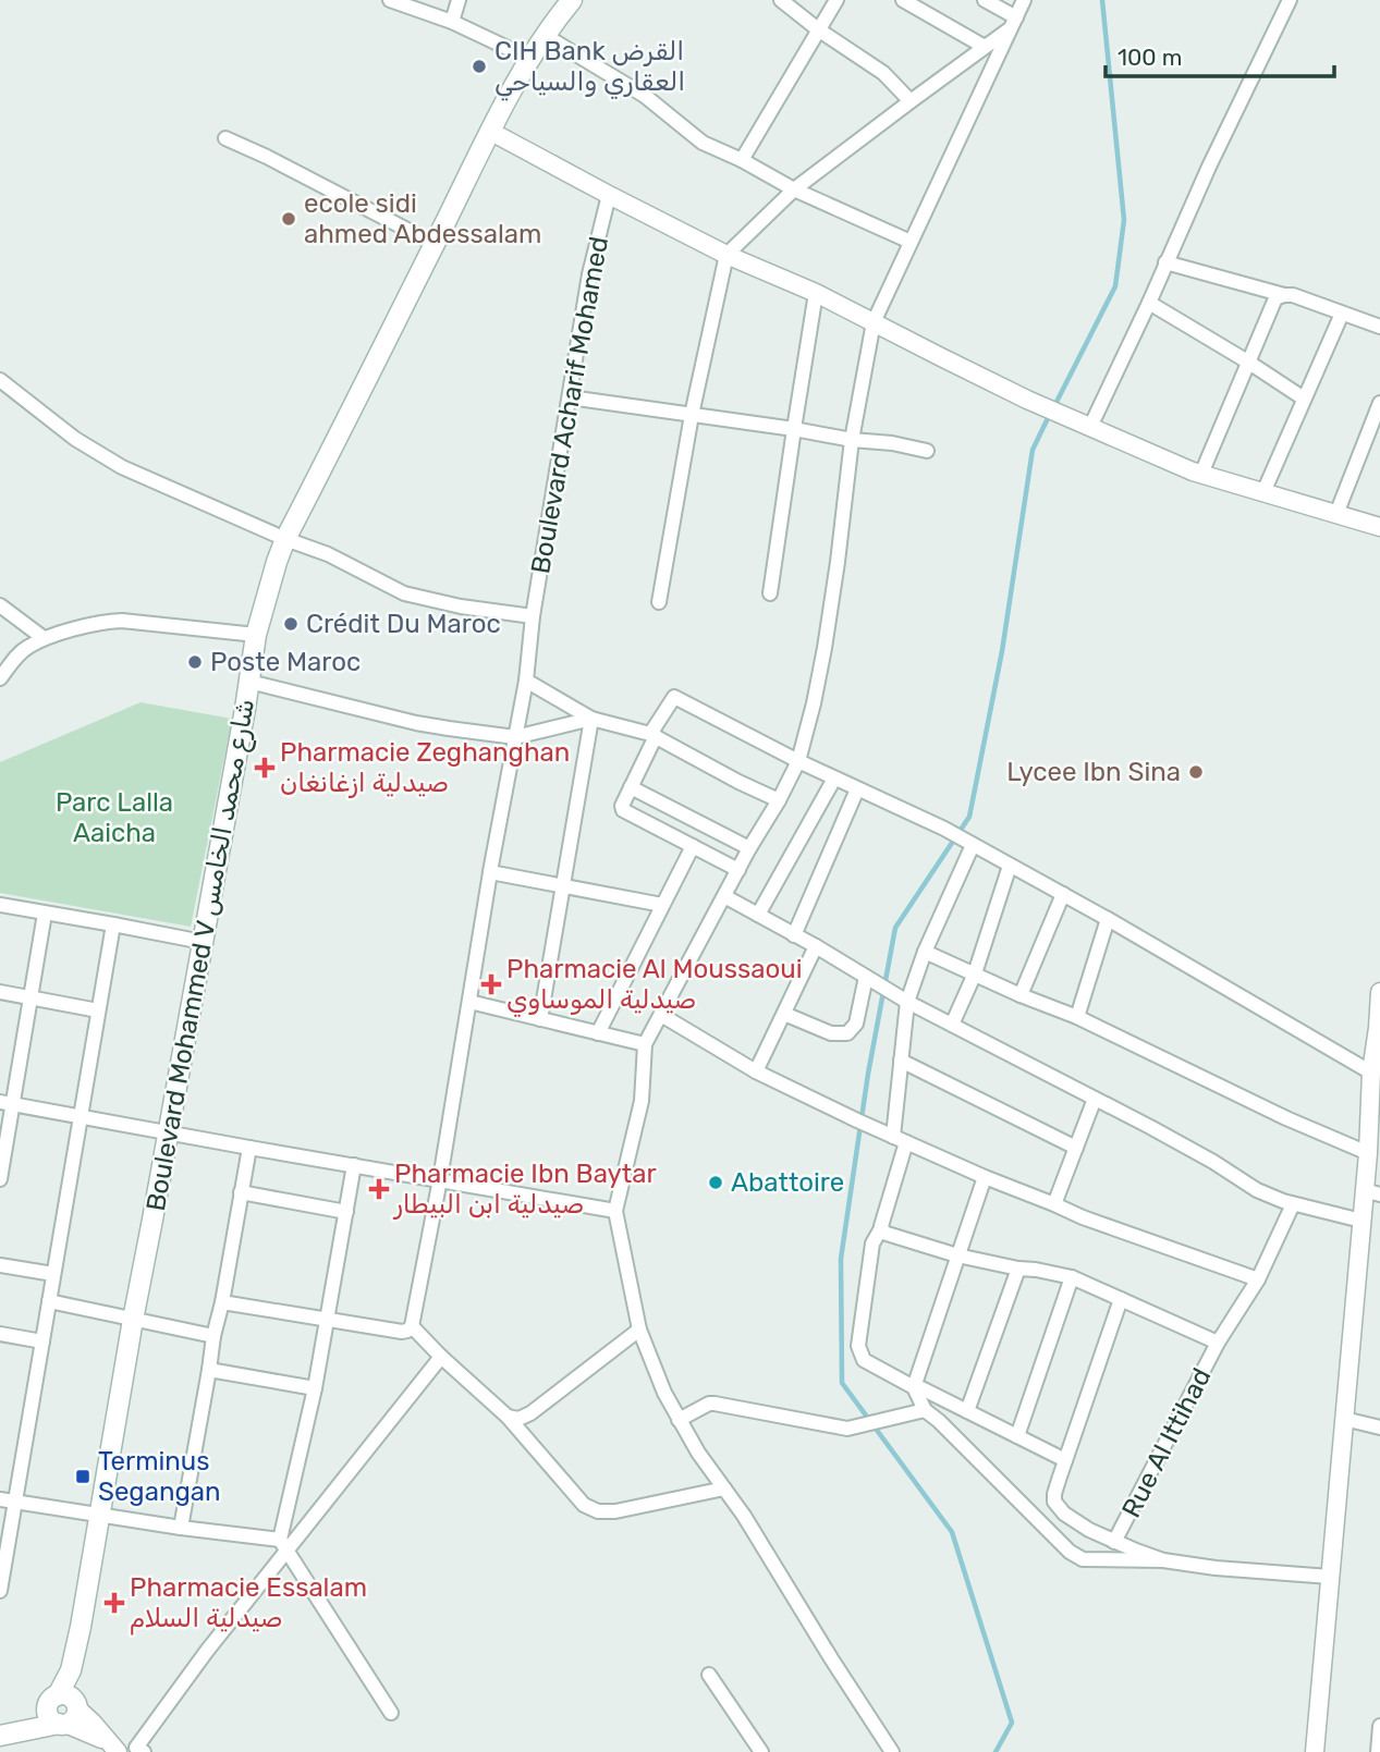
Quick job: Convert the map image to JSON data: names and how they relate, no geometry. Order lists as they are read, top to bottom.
{
  "streets": {
    "main road": ["Boulevard Mohammed V شارع محمد الخامس"],
    "street": ["Boulevard Acharif Mohamed", "Rue Al Ittihad"]
  },
  "parks": ["Parc Lalla Aaicha"],
  "places": {
    "other": [
      "CIH Bank القرض العقاري والسياحي",
      "ecole sidi ahmed Abdessalam",
      "Crédit Du Maroc",
      "Poste Maroc",
      "Lycee Ibn Sina",
      "Abattoire"
    ],
    "health": [
      "Pharmacie Zeghanghan صيدلية ازغانغان",
      "Pharmacie Al Moussaoui صيدلية الموساوي",
      "Pharmacie Ibn Baytar صيدلية ابن البيطار",
      "Pharmacie Essalam صيدلية السلام"
    ],
    "transit": ["Terminus Segangan"]
  },
  "scale_bar": "100 m"
}
